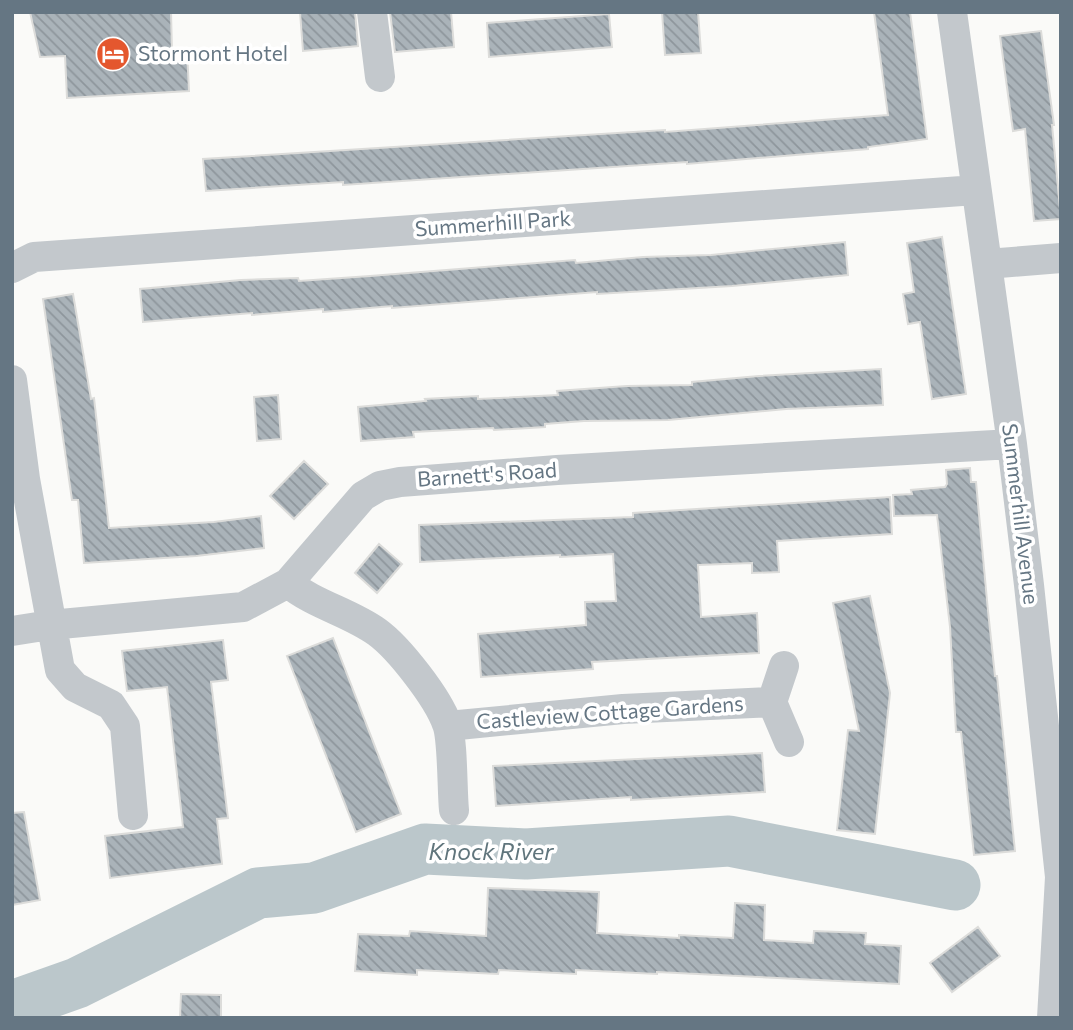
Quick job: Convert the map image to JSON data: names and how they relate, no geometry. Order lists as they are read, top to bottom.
{
  "streets": {
    "street": [
      "Summerhill Park",
      "Barnett's Road",
      "Summerhill Avenue",
      "Castleview Cottage Gardens"
    ]
  },
  "crossings": [
    ["Summerhill Park", "Summerhill Avenue"],
    ["Barnett's Road", "Summerhill Avenue"],
    ["Barnett's Road", "Castleview Cottage Gardens"]
  ],
  "water": ["Knock River"],
  "places": {
    "hotel": ["Stormont Hotel"]
  }
}
